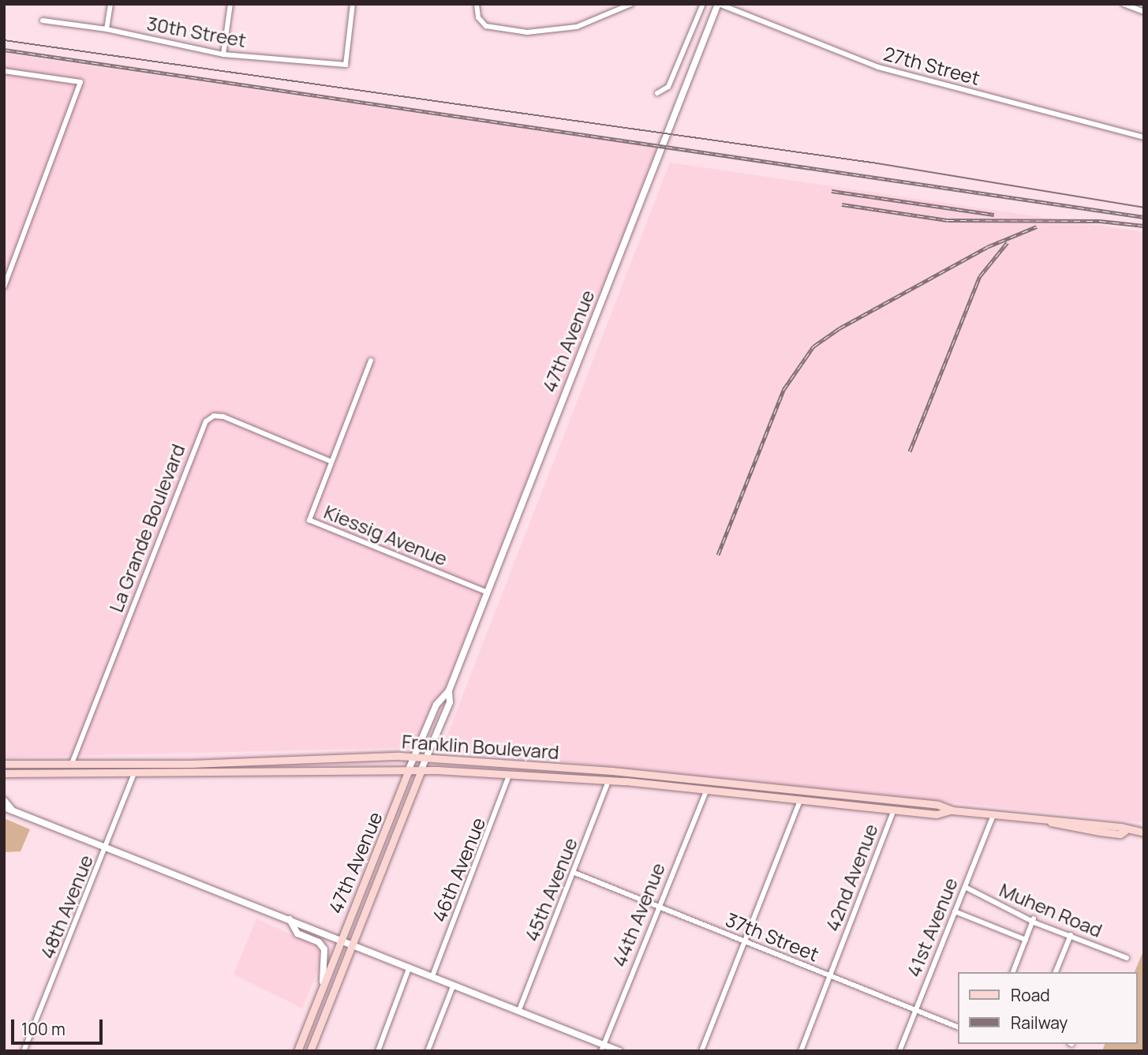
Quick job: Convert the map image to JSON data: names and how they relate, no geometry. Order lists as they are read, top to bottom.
{
  "streets": {
    "main road": ["47th Avenue", "Franklin Boulevard"],
    "street": [
      "30th Street",
      "27th Street",
      "La Grande Boulevard",
      "Kiessig Avenue",
      "46th Avenue",
      "42nd Avenue",
      "45th Avenue",
      "48th Avenue",
      "Muhen Road",
      "44th Avenue",
      "41st Avenue",
      "37th Street"
    ]
  },
  "crossings": [
    ["27th Street", "47th Avenue"],
    ["47th Avenue", "Kiessig Avenue"],
    ["47th Avenue", "Franklin Boulevard"],
    ["La Grande Boulevard", "Kiessig Avenue"],
    ["La Grande Boulevard", "Franklin Boulevard"],
    ["Franklin Boulevard", "46th Avenue"],
    ["Franklin Boulevard", "42nd Avenue"],
    ["Franklin Boulevard", "45th Avenue"],
    ["Franklin Boulevard", "48th Avenue"],
    ["Franklin Boulevard", "44th Avenue"],
    ["Franklin Boulevard", "41st Avenue"],
    ["42nd Avenue", "37th Street"],
    ["45th Avenue", "37th Street"],
    ["Muhen Road", "41st Avenue"],
    ["44th Avenue", "37th Street"],
    ["41st Avenue", "37th Street"]
  ],
  "legend": ["Road", "Railway"],
  "scale_bar": "100 m"
}
